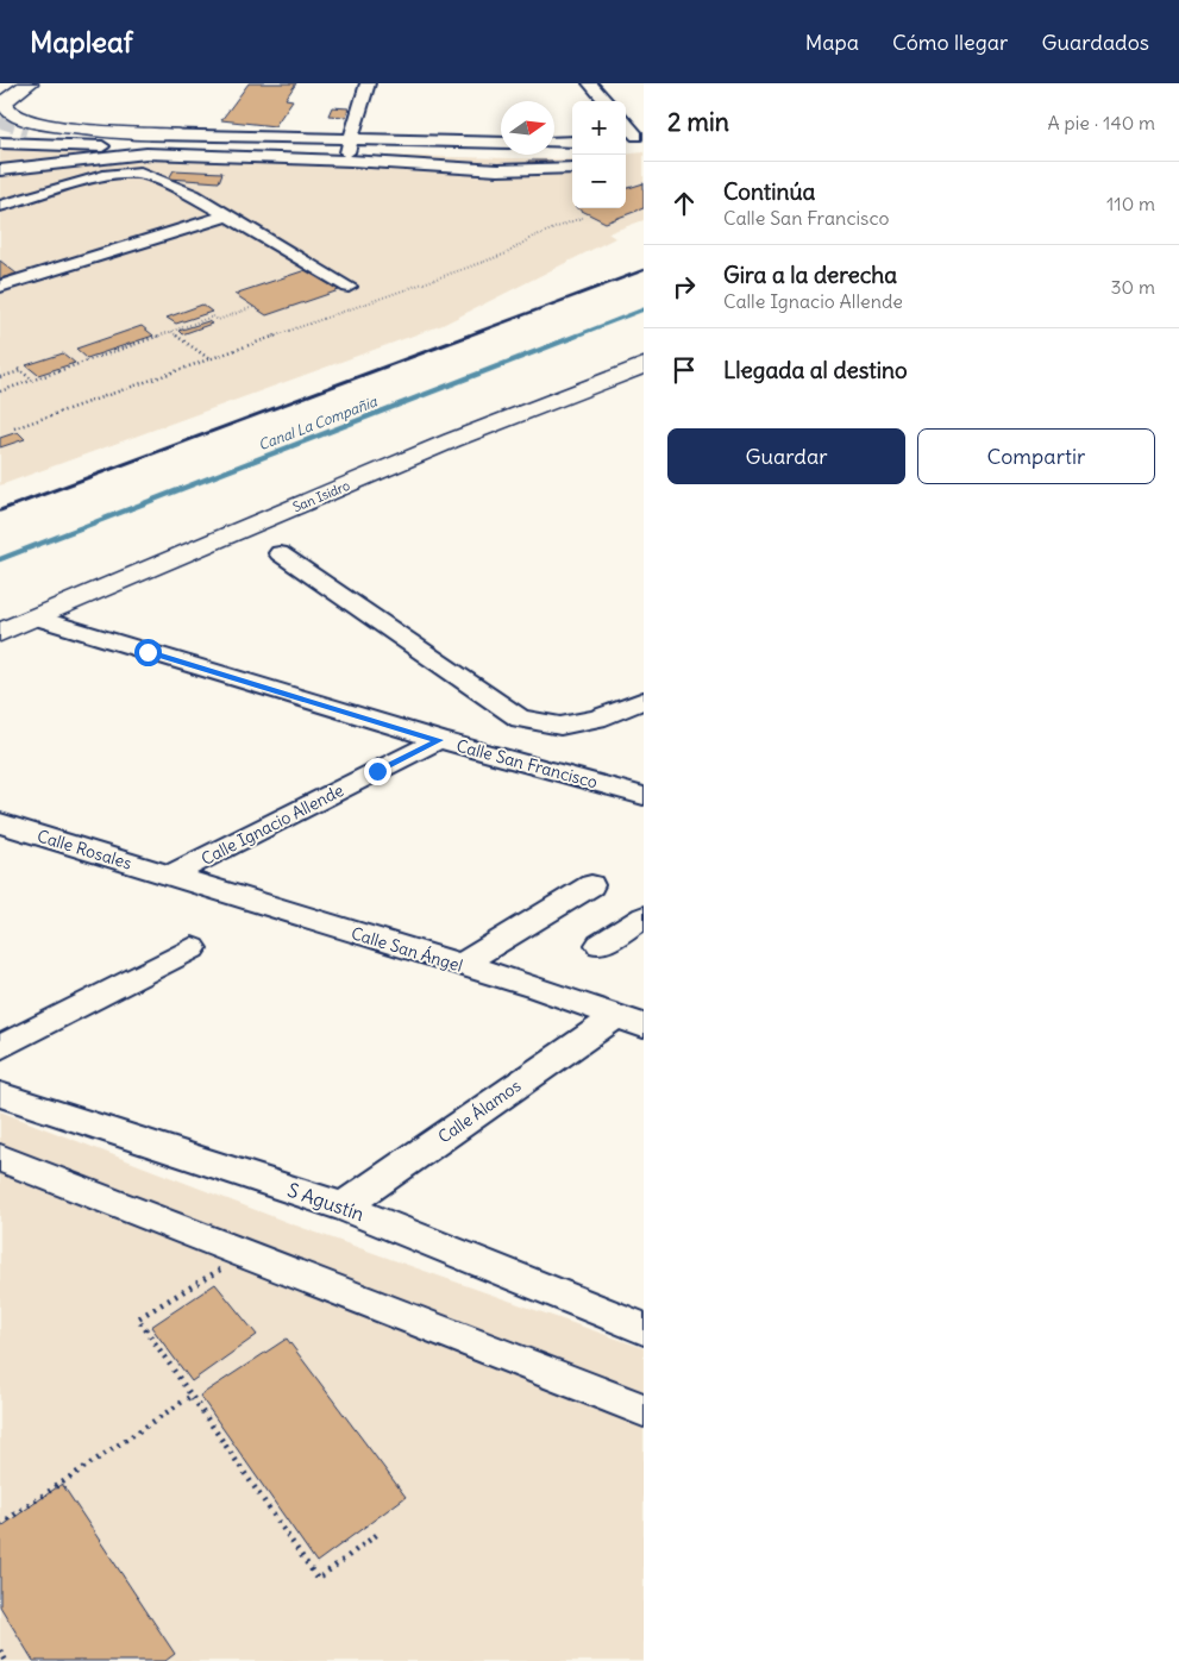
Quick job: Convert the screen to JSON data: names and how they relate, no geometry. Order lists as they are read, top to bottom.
{
  "streets": {
    "main road": ["San Isidro"],
    "street": [
      "Calle San Francisco",
      "Calle Ignacio Allende",
      "Calle Rosales",
      "Calle San Ángel",
      "Calle Álamos",
      "S Agustín"
    ]
  },
  "crossings": [
    ["San Isidro", "Calle San Francisco"],
    ["Calle San Francisco", "Calle Ignacio Allende"],
    ["Calle Ignacio Allende", "Calle Rosales"],
    ["Calle Ignacio Allende", "Calle San Ángel"],
    ["Calle Rosales", "Calle San Ángel"],
    ["Calle San Ángel", "Calle Álamos"],
    ["Calle Álamos", "S Agustín"]
  ],
  "water": ["Canal La Compañia"],
  "north": "right",
  "page": {
    "header": "Mapleaf",
    "nav": ["Mapa", "Cómo llegar", "Guardados"],
    "heading": ["2 min", "A pie · 140 m"],
    "map_buttons": ["+", "−"],
    "list": [
      ["Continúa", "Calle San Francisco", "110 m"],
      ["Gira a la derecha", "Calle Ignacio Allende", "30 m"],
      "Llegada al destino"
    ],
    "buttons": ["Guardar", "Compartir"]
  }
}
